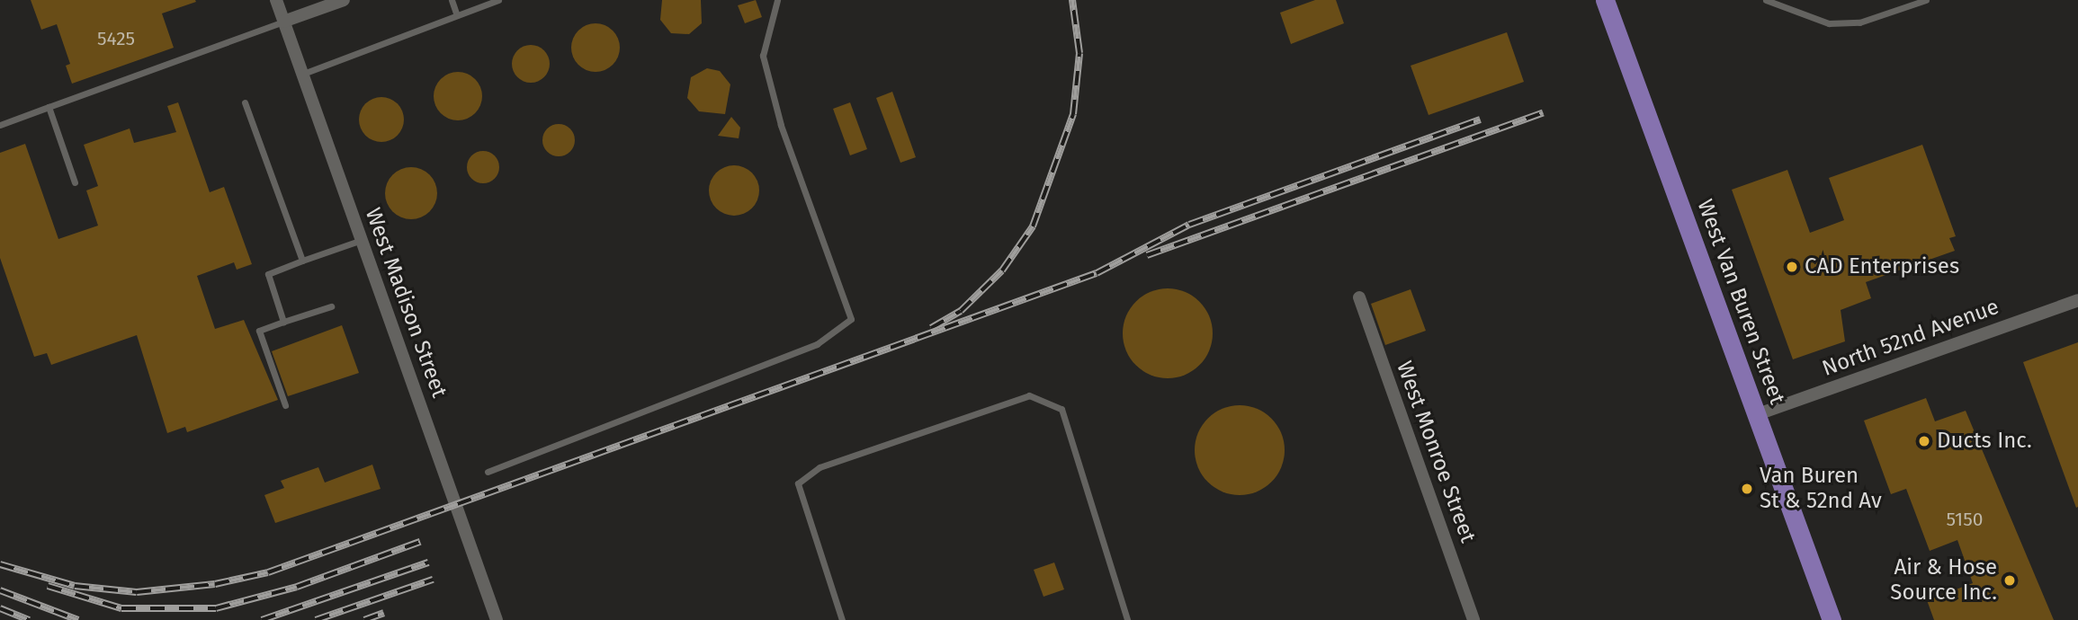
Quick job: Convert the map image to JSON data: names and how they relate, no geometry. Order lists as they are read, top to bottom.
{
  "streets": {
    "main road": ["West Van Buren Street"],
    "street": ["West Madison Street", "North 52nd Avenue", "West Monroe Street"]
  },
  "crossings": [
    ["West Van Buren Street", "North 52nd Avenue"]
  ],
  "places": [
    "CAD Enterprises",
    "Ducts Inc.",
    "Van Buren St & 52nd Av",
    "Air & Hose Source Inc."
  ],
  "house_numbers": ["5425", "5150"]
}
